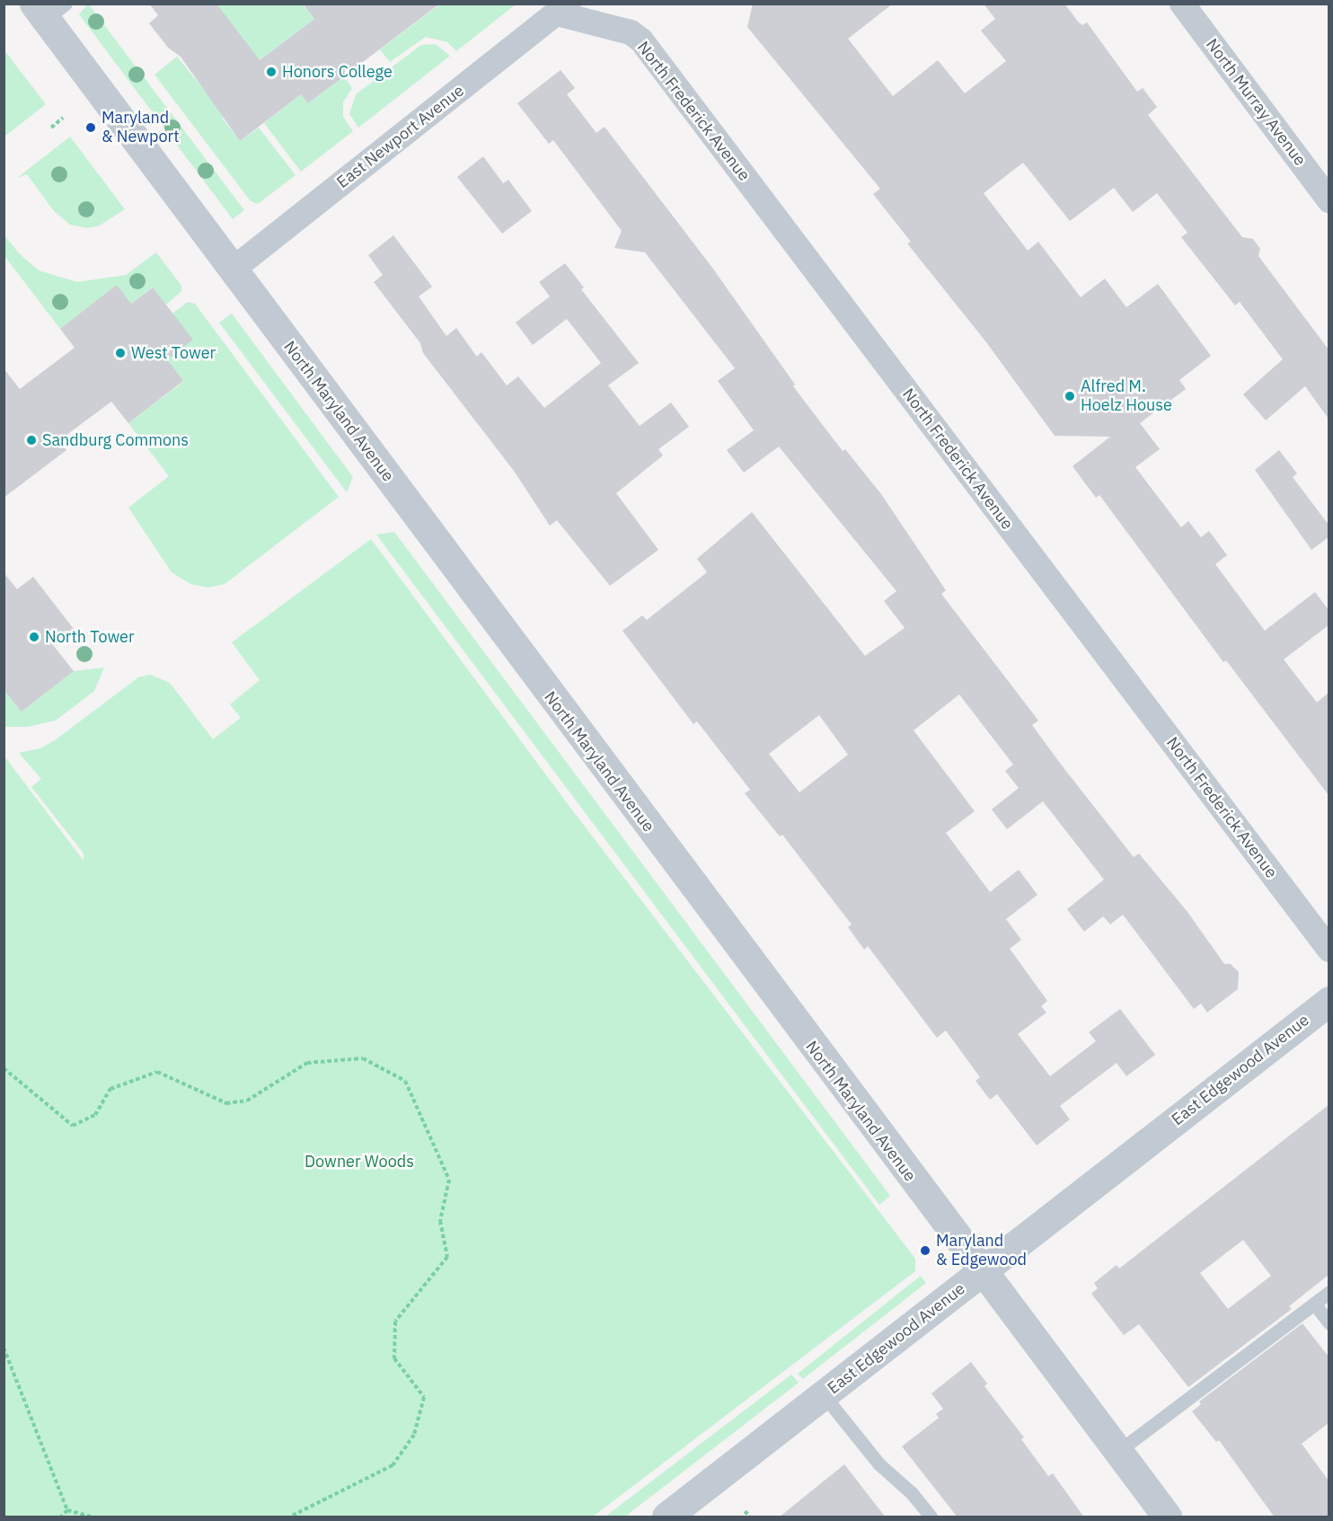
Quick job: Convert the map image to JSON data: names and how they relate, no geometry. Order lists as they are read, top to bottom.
{
  "streets": {
    "street": [
      "North Murray Avenue",
      "North Frederick Avenue",
      "East Newport Avenue",
      "North Maryland Avenue",
      "East Edgewood Avenue"
    ]
  },
  "crossings": [
    ["North Frederick Avenue", "East Newport Avenue"],
    ["East Newport Avenue", "North Maryland Avenue"],
    ["North Maryland Avenue", "East Edgewood Avenue"]
  ],
  "parks": ["Downer Woods"],
  "places": [
    "Honors College",
    "Maryland & Newport",
    "West Tower",
    "Alfred M. Hoelz House",
    "Sandburg Commons",
    "North Tower",
    "Maryland & Edgewood"
  ]
}
